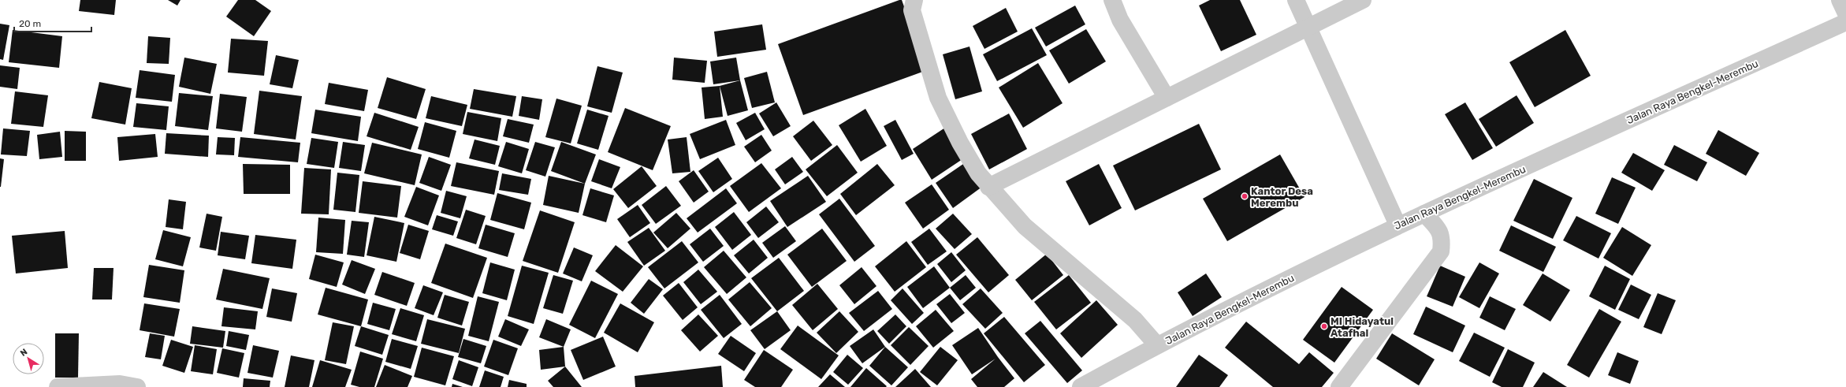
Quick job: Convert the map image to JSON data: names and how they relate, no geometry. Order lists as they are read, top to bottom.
{
  "streets": {
    "street": ["Jalan Raya Bengkel-Merembu"]
  },
  "places": ["Kantor Desa Merembu", "MI Hidayatul Atafhal"],
  "scale_bar": "20 m",
  "north": "top left"
}
